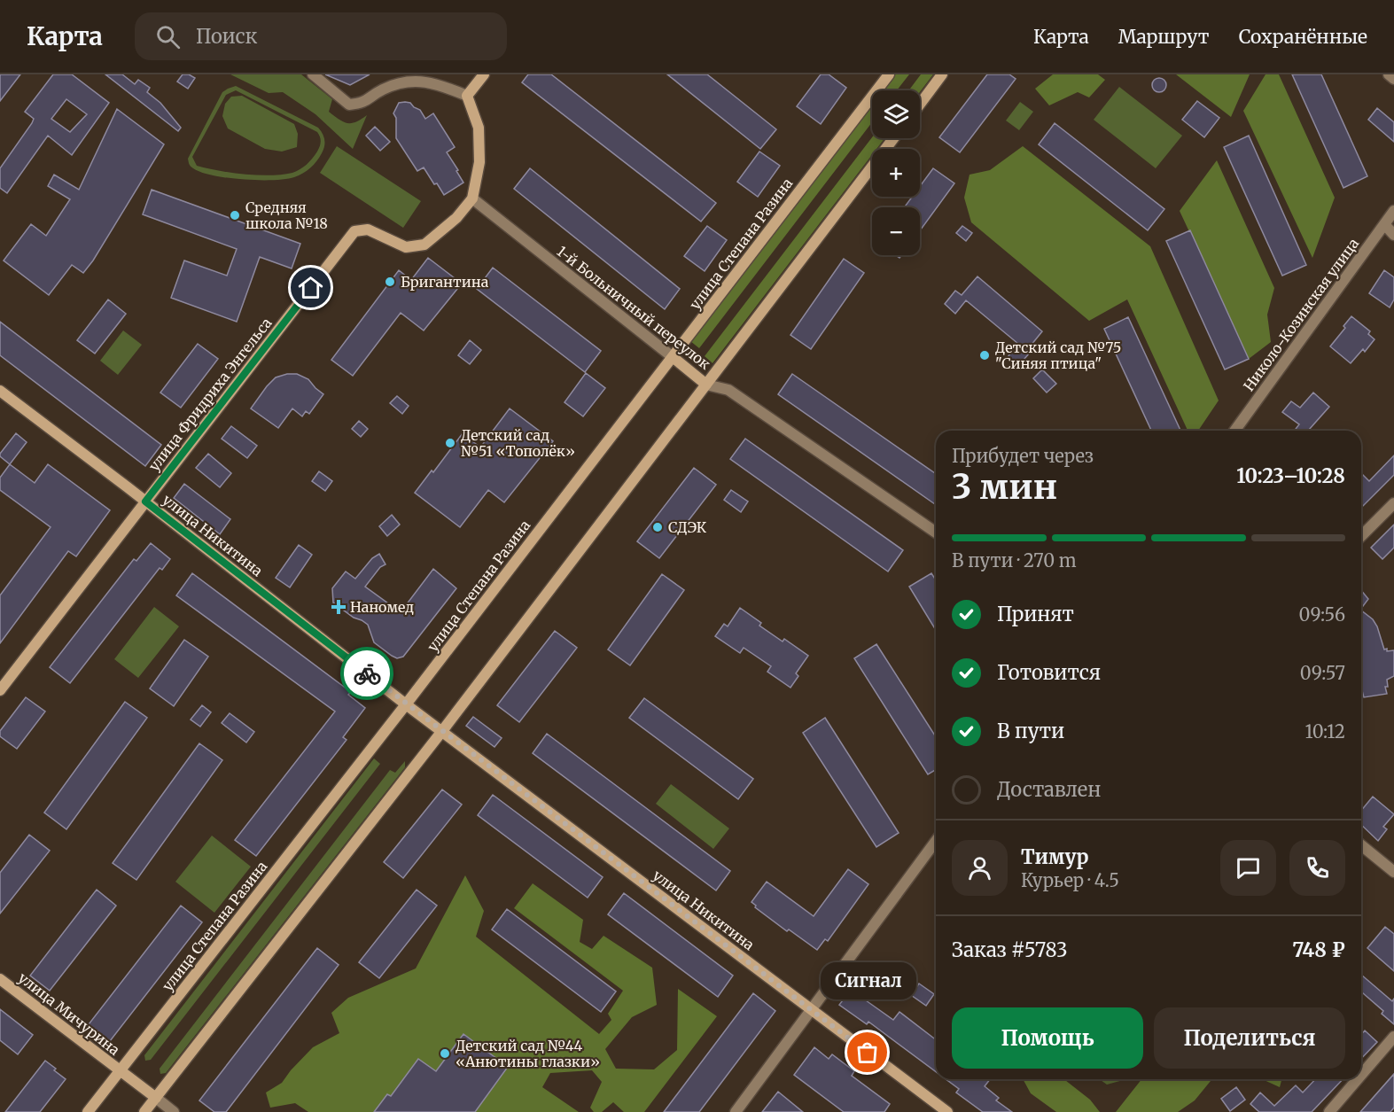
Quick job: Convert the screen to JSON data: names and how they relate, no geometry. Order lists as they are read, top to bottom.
{
  "streets": {
    "main road": [
      "улица Степана Разина",
      "1-й Больничный переулок",
      "улица Фридриха Энгельса",
      "улица Никитина",
      "улица Мичурина"
    ],
    "street": ["Николо-Козинская улица"]
  },
  "crossings": [
    ["улица Степана Разина", "1-й Больничный переулок"],
    ["улица Степана Разина", "улица Никитина"],
    ["улица Степана Разина", "улица Мичурина"],
    ["1-й Больничный переулок", "улица Фридриха Энгельса"],
    ["улица Фридриха Энгельса", "улица Никитина"]
  ],
  "places": {
    "other": [
      "Средняя школа №18",
      "Бригантина",
      "Детский сад №75 \"Синяя птица\"",
      "Детский сад №51 «Тополёк»",
      "СДЭК",
      "Сигнал",
      "Детский сад №44 «Анютины глазки»"
    ],
    "health": ["Наномед"]
  },
  "page": {
    "header": "Карта",
    "search": "Поиск",
    "nav": ["Карта", "Маршрут", "Сохранённые"],
    "map_buttons": ["+", "−"],
    "heading": ["3 мин", "Прибудет через", "10:23–10:28"],
    "panel": [
      "Тимур",
      "Курьер · 4.5",
      "Заказ #5783",
      "748 ₽"
    ],
    "bar": "В пути · 270 m",
    "list": [
      ["Принят", "09:56"],
      ["Готовится", "09:57"],
      ["В пути", "10:12"],
      "Доставлен"
    ],
    "bubble": "Сигнал",
    "buttons": ["Помощь", "Поделиться"]
  }
}
